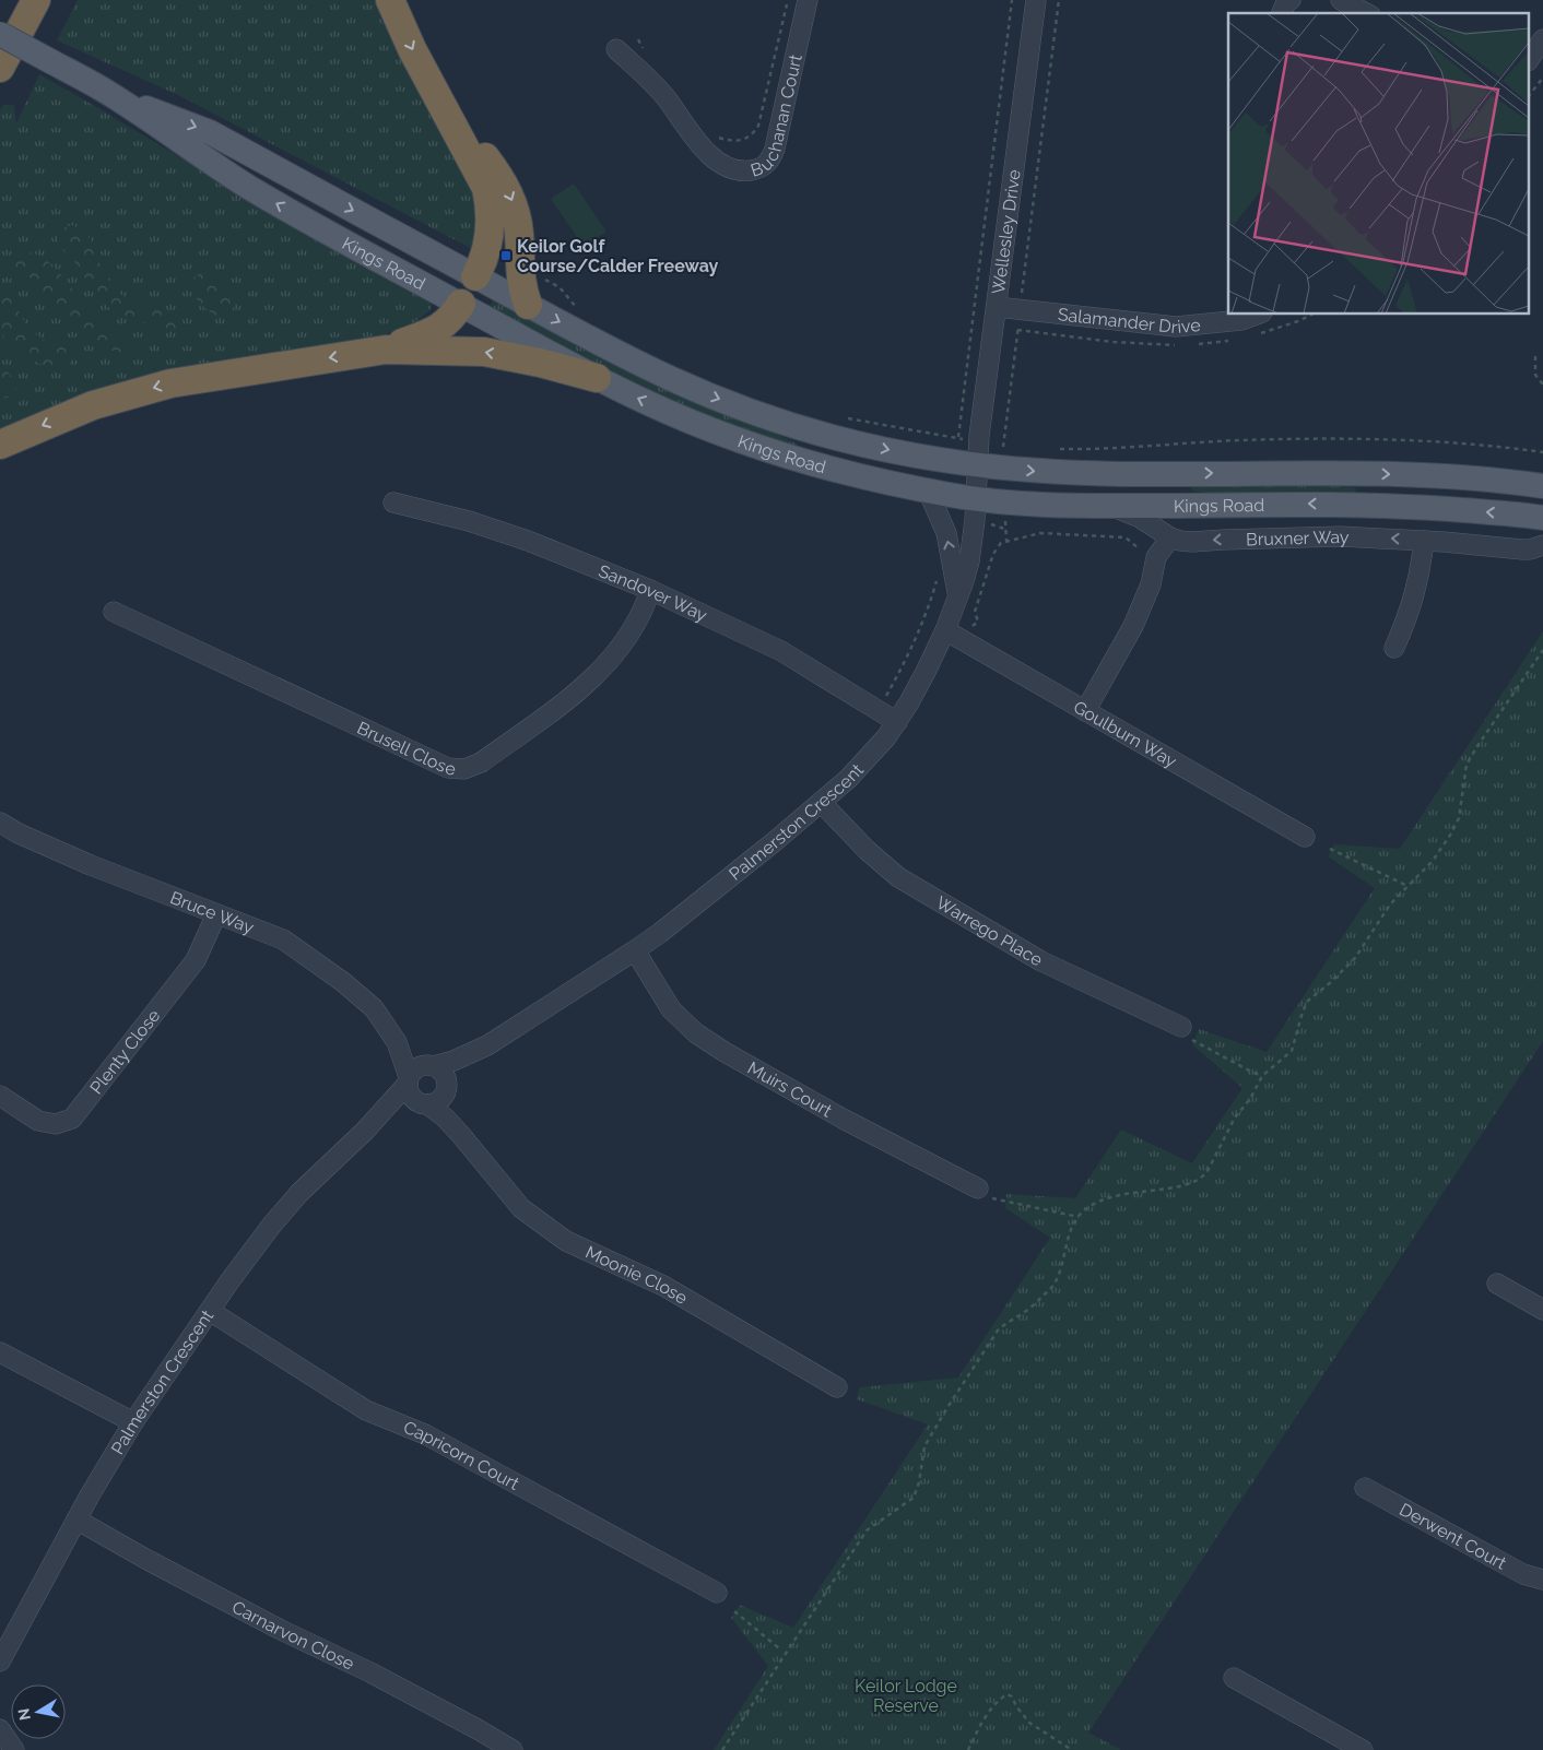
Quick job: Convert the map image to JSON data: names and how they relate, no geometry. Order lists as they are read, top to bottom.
{
  "streets": {
    "main road": ["Kings Road"],
    "street": [
      "Buchanan Court",
      "Wellesley Drive",
      "Salamander Drive",
      "Bruxner Way",
      "Sandover Way",
      "Goulburn Way",
      "Brusell Close",
      "Palmerston Crescent",
      "Bruce Way",
      "Warrego Place",
      "Plenty Close",
      "Muirs Court",
      "Moonie Close",
      "Capricorn Court",
      "Derwent Court",
      "Carnarvon Close"
    ]
  },
  "crossings": [
    ["Wellesley Drive", "Kings Road"],
    ["Wellesley Drive", "Salamander Drive"],
    ["Wellesley Drive", "Palmerston Crescent"],
    ["Kings Road", "Bruxner Way"],
    ["Kings Road", "Palmerston Crescent"],
    ["Sandover Way", "Brusell Close"],
    ["Sandover Way", "Palmerston Crescent"],
    ["Goulburn Way", "Palmerston Crescent"],
    ["Palmerston Crescent", "Bruce Way"],
    ["Palmerston Crescent", "Warrego Place"],
    ["Palmerston Crescent", "Muirs Court"],
    ["Palmerston Crescent", "Moonie Close"],
    ["Palmerston Crescent", "Capricorn Court"],
    ["Palmerston Crescent", "Carnarvon Close"],
    ["Bruce Way", "Plenty Close"],
    ["Bruce Way", "Moonie Close"]
  ],
  "one_way": ["Bruxner Way"],
  "parks": ["Keilor Lodge Reserve"],
  "places": {
    "transit": ["Keilor Golf Course/Calder Freeway"]
  },
  "north": "left"
}
